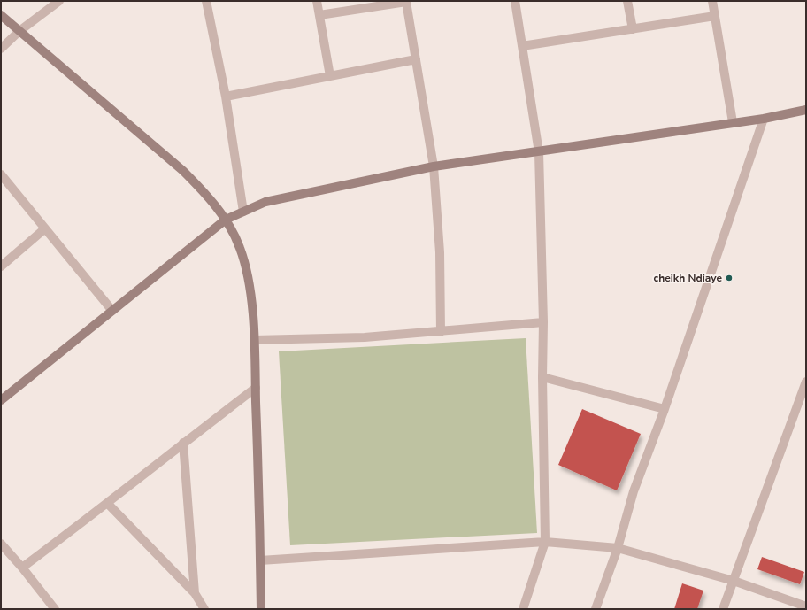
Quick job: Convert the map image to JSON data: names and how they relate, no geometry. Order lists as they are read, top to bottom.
{
  "places": ["cheikh Ndiaye"]
}
